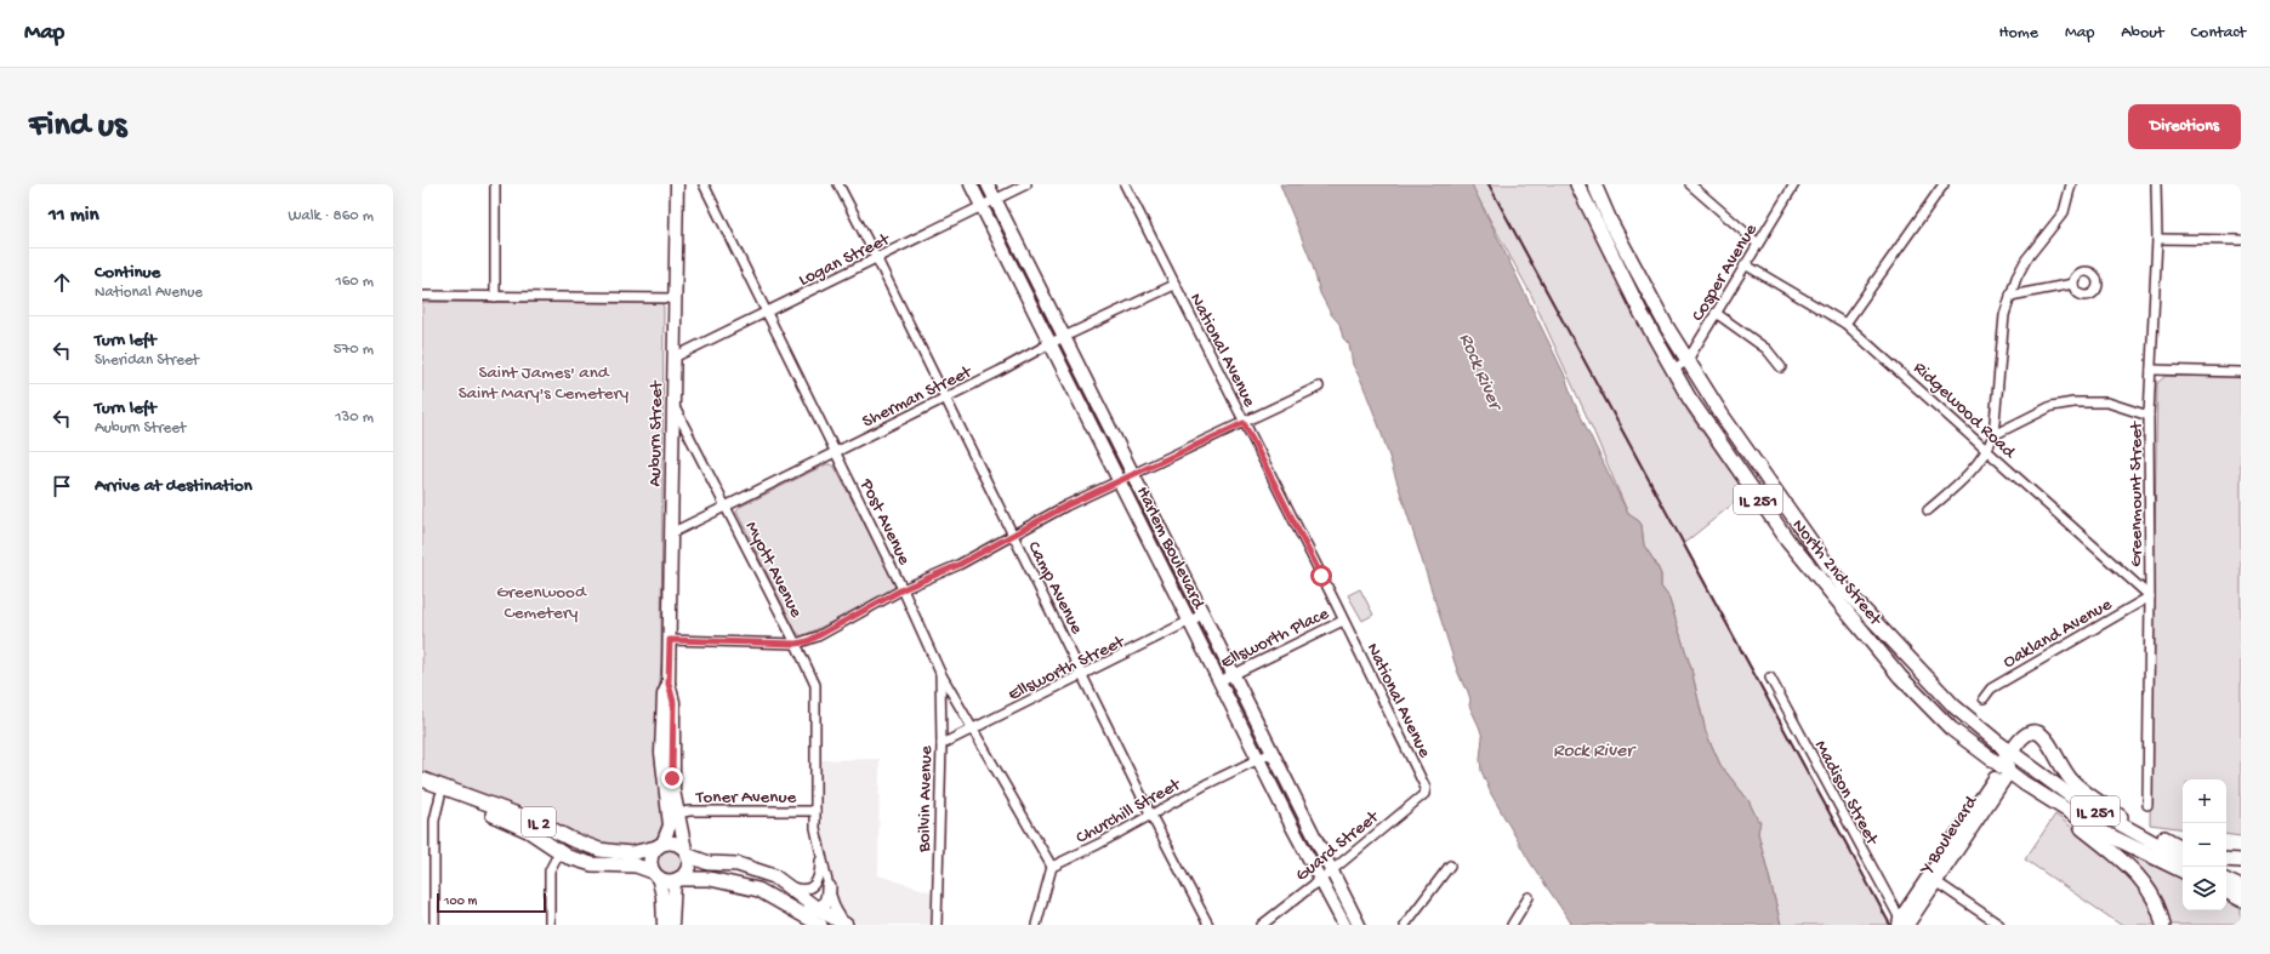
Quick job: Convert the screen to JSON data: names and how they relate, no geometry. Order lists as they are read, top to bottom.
{
  "streets": {
    "main road": ["IL 251", "North 2nd Street", "IL 2"],
    "street": [
      "Logan Street",
      "Cosper Avenue",
      "National Avenue",
      "Sherman Street",
      "Ridgewood Road",
      "Auburn Street",
      "Greenmount Street",
      "Post Avenue",
      "Harlem Boulevard",
      "Myott Avenue",
      "Camp Avenue",
      "Oakland Avenue",
      "Ellsworth Place",
      "Ellsworth Street",
      "Madison Street",
      "Toner Avenue",
      "Boilvin Avenue",
      "Churchill Street",
      "Y Boulevard",
      "Guard Street"
    ]
  },
  "crossings": [
    ["Logan Street", "Auburn Street"],
    ["Logan Street", "Post Avenue"],
    ["Logan Street", "Harlem Boulevard"],
    ["Logan Street", "Camp Avenue"],
    ["Cosper Avenue", "Ridgewood Road"],
    ["Cosper Avenue", "North 2nd Street"],
    ["National Avenue", "Sherman Street"],
    ["National Avenue", "Ellsworth Place"],
    ["National Avenue", "Guard Street"],
    ["Sherman Street", "Auburn Street"],
    ["Sherman Street", "Post Avenue"],
    ["Sherman Street", "Harlem Boulevard"],
    ["Sherman Street", "Myott Avenue"],
    ["Sherman Street", "Camp Avenue"],
    ["Ridgewood Road", "Greenmount Street"],
    ["Ridgewood Road", "Oakland Avenue"],
    ["Auburn Street", "Myott Avenue"],
    ["Auburn Street", "Toner Avenue"],
    ["Auburn Street", "IL 2"],
    ["Greenmount Street", "Oakland Avenue"],
    ["Post Avenue", "Ellsworth Street"],
    ["Post Avenue", "Boilvin Avenue"],
    ["Post Avenue", "Churchill Street"],
    ["Harlem Boulevard", "Ellsworth Place"],
    ["Harlem Boulevard", "Ellsworth Street"],
    ["Harlem Boulevard", "Churchill Street"],
    ["Harlem Boulevard", "Guard Street"],
    ["Myott Avenue", "Toner Avenue"],
    ["North 2nd Street", "Y Boulevard"],
    ["Camp Avenue", "Ellsworth Street"],
    ["Camp Avenue", "Churchill Street"],
    ["Ellsworth Street", "Boilvin Avenue"],
    ["Madison Street", "Y Boulevard"]
  ],
  "water": ["Rock River"],
  "parks": ["Saint James' and Saint Mary's Cemetery", "Greenwood Cemetery"],
  "scale_bar": "100 m",
  "page": {
    "header": "Map",
    "nav": [
      "Home",
      "Map",
      "About",
      "Contact"
    ],
    "buttons": "Directions",
    "title": "Find us",
    "heading": ["11 min", "Walk · 860 m"],
    "list": [
      ["Continue", "National Avenue", "160 m"],
      ["Turn left", "Sheridan Street", "570 m"],
      ["Turn left", "Auburn Street", "130 m"],
      "Arrive at destination"
    ],
    "map_buttons": ["+", "−"],
    "scale": "100 m"
  }
}
